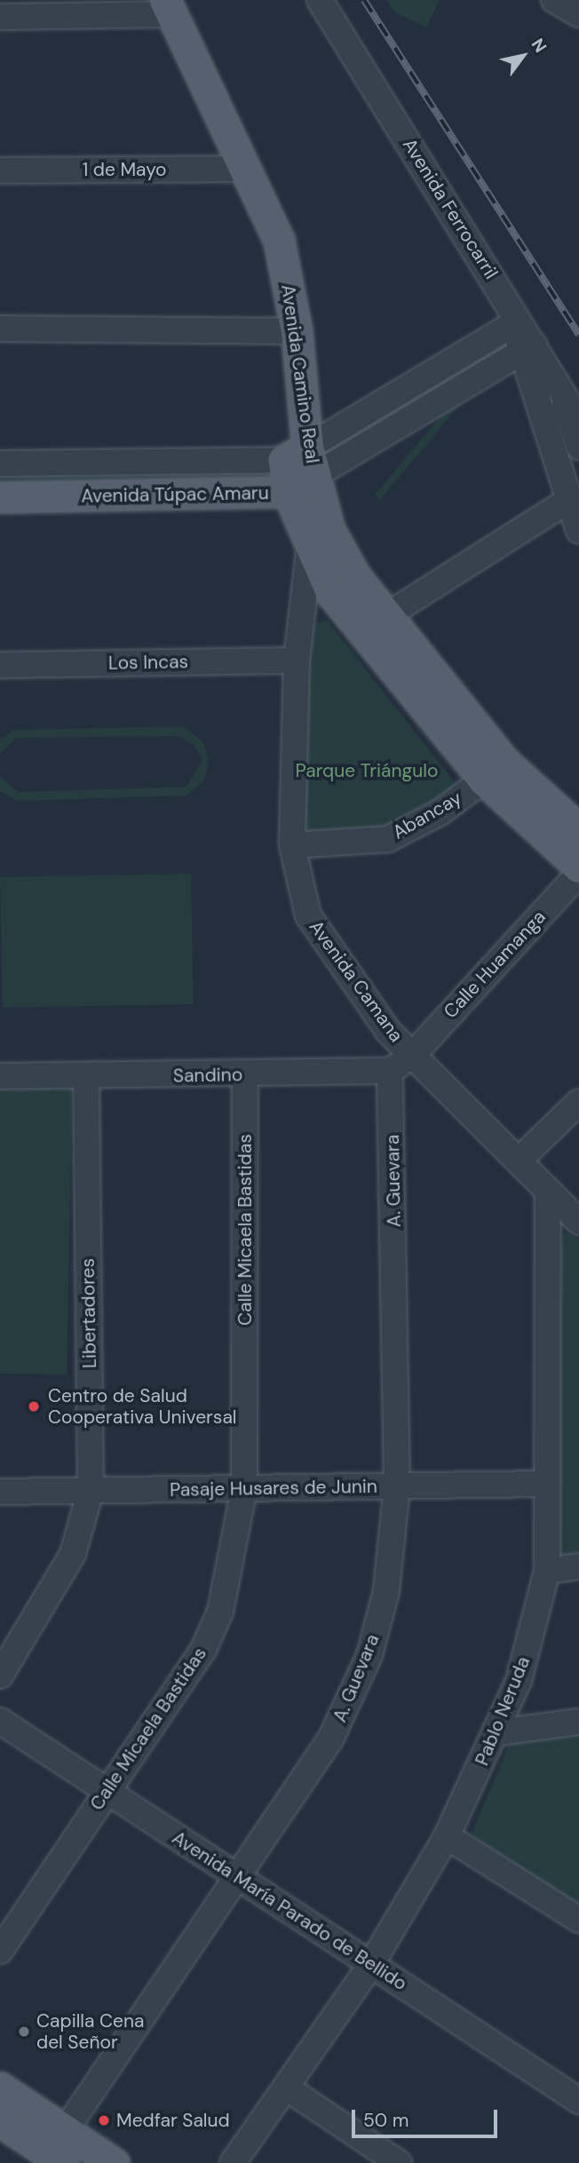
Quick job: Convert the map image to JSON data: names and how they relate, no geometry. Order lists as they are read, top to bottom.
{
  "streets": {
    "main road": ["Avenida Camino Real", "Avenida Túpac Amaru"],
    "street": [
      "1 de Mayo",
      "Avenida Ferrocarril",
      "Los Incas",
      "Abancay",
      "Calle Huamanga",
      "Avenida Camana",
      "Sandino",
      "A. Guevara",
      "Calle Micaela Bastidas",
      "Libertadores",
      "Pasaje Husares de Junin",
      "Pablo Neruda",
      "Avenida María Parado de Bellido"
    ]
  },
  "crossings": [
    ["1 de Mayo", "Avenida Camino Real"],
    ["Avenida Ferrocarril", "Avenida Túpac Amaru"],
    ["Avenida Camino Real", "Avenida Túpac Amaru"],
    ["Avenida Camino Real", "Abancay"],
    ["Avenida Camino Real", "Avenida Camana"],
    ["Los Incas", "Avenida Camana"],
    ["Abancay", "Avenida Camana"],
    ["Calle Huamanga", "Avenida Camana"],
    ["Avenida Camana", "Pablo Neruda"],
    ["Sandino", "A. Guevara"],
    ["Sandino", "Calle Micaela Bastidas"],
    ["Sandino", "Libertadores"],
    ["A. Guevara", "Pasaje Husares de Junin"],
    ["A. Guevara", "Avenida María Parado de Bellido"],
    ["Calle Micaela Bastidas", "Pasaje Husares de Junin"],
    ["Calle Micaela Bastidas", "Avenida María Parado de Bellido"],
    ["Libertadores", "Pasaje Husares de Junin"],
    ["Pasaje Husares de Junin", "Pablo Neruda"],
    ["Pablo Neruda", "Avenida María Parado de Bellido"]
  ],
  "parks": ["Parque Triángulo"],
  "places": ["Centro de Salud Cooperativa Universal", "Capilla Cena del Señor", "Medfar Salud"],
  "scale_bar": "50 m",
  "north": "top right"
}
